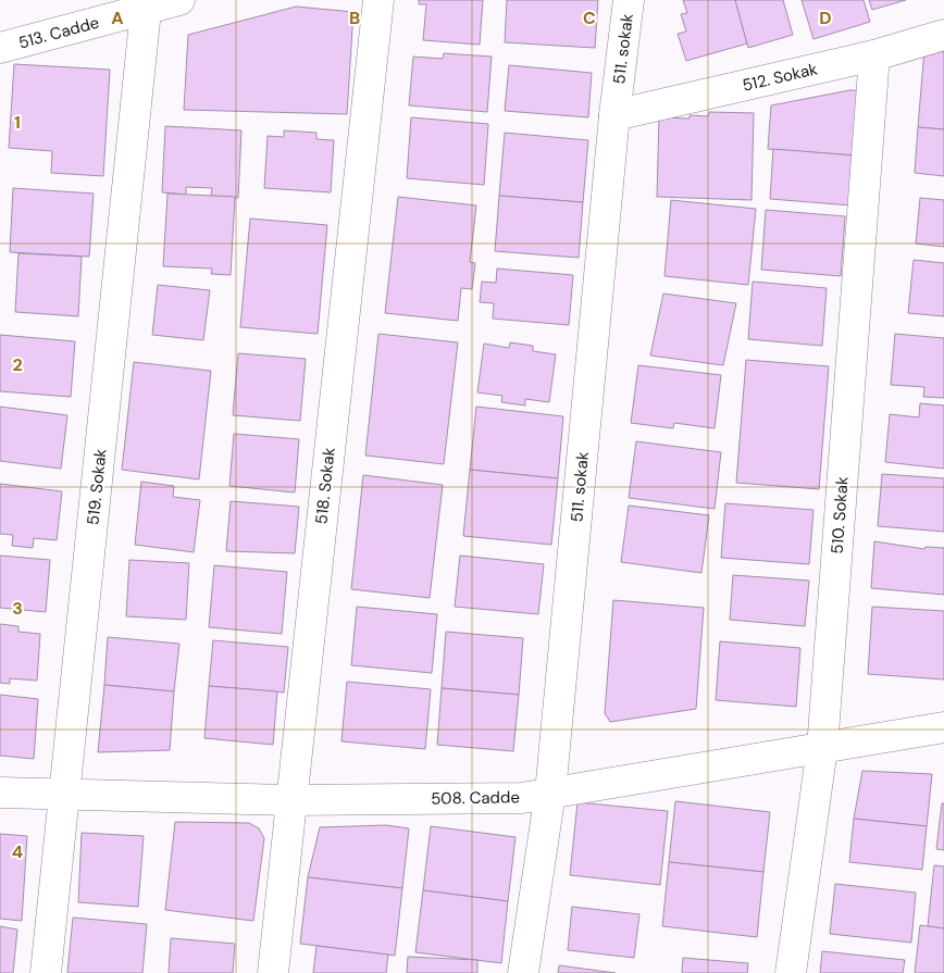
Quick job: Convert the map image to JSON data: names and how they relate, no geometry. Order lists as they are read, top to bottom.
{
  "streets": {
    "street": [
      "513. Cadde",
      "511. sokak",
      "512. Sokak",
      "518. Sokak",
      "519. Sokak",
      "510. Sokak",
      "508. Cadde"
    ]
  },
  "crossings": [
    ["513. Cadde", "519. Sokak"],
    ["511. sokak", "512. Sokak"],
    ["511. sokak", "508. Cadde"],
    ["512. Sokak", "510. Sokak"],
    ["518. Sokak", "508. Cadde"],
    ["519. Sokak", "508. Cadde"],
    ["510. Sokak", "508. Cadde"]
  ],
  "grid": {
    "columns": [
      "A",
      "B",
      "C",
      "D"
    ],
    "rows": [
      "1",
      "2",
      "3",
      "4"
    ]
  }
}
